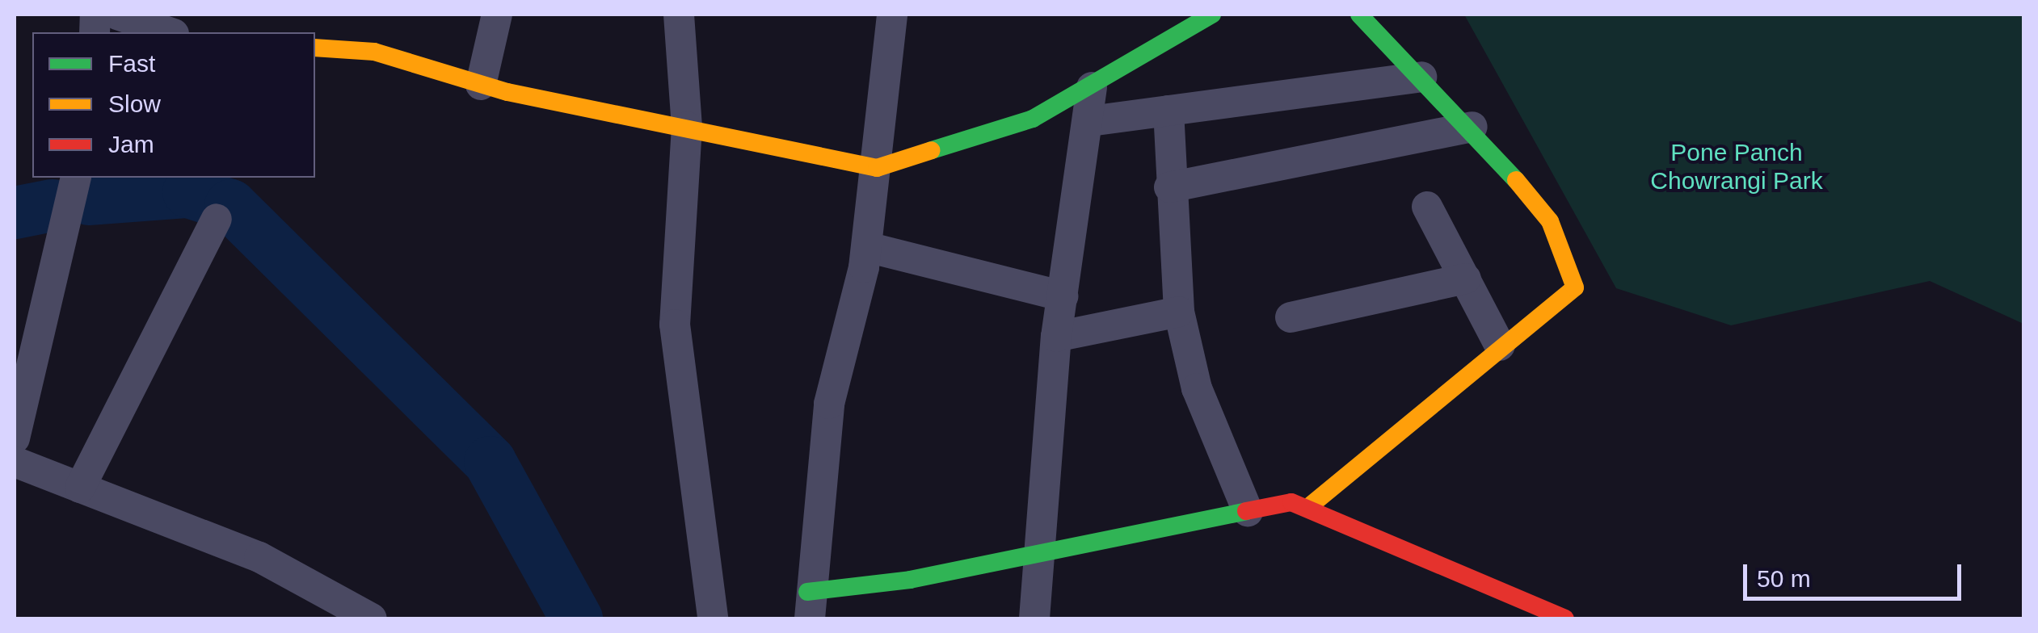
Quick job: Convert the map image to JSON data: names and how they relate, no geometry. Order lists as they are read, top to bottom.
{
  "parks": ["Pone Panch Chowrangi Park"],
  "legend": ["Fast", "Slow", "Jam"],
  "scale_bar": "50 m"
}
